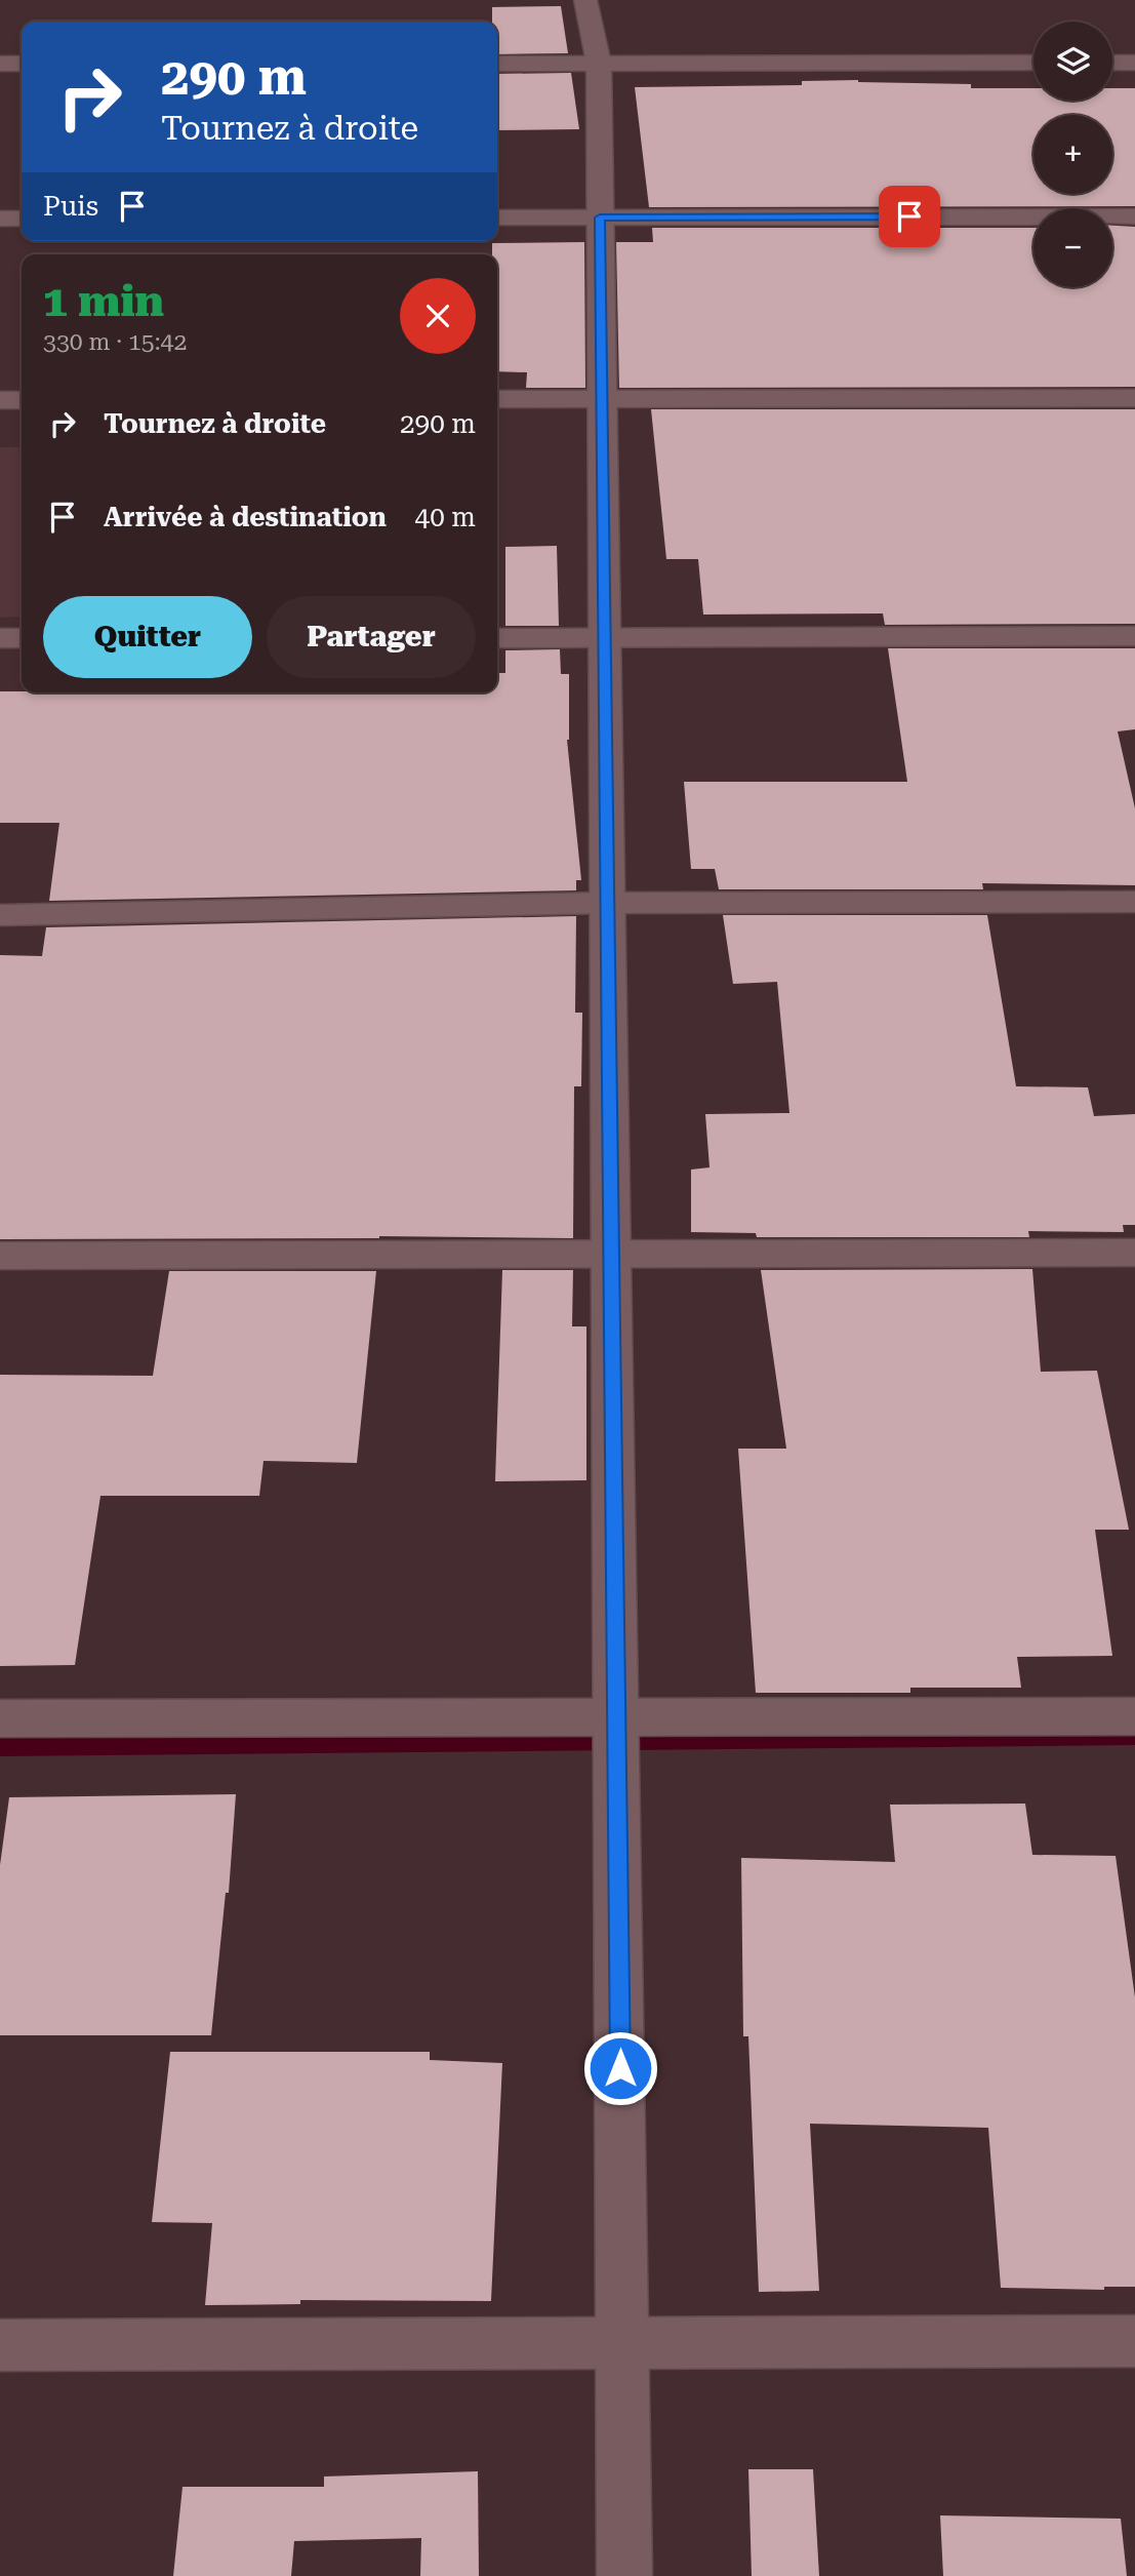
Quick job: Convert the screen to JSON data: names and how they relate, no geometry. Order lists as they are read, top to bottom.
{
  "page": {
    "map_buttons": ["+", "−"],
    "turn": ["290 m", "Tournez à droite"],
    "then": "Puis",
    "heading": ["1 min", "330 m · 15:42"],
    "list": [
      {
        "name": "Tournez à droite",
        "value": "290 m"
      },
      {
        "name": "Arrivée à destination",
        "value": "40 m"
      }
    ],
    "buttons": ["Quitter", "Partager"]
  }
}
